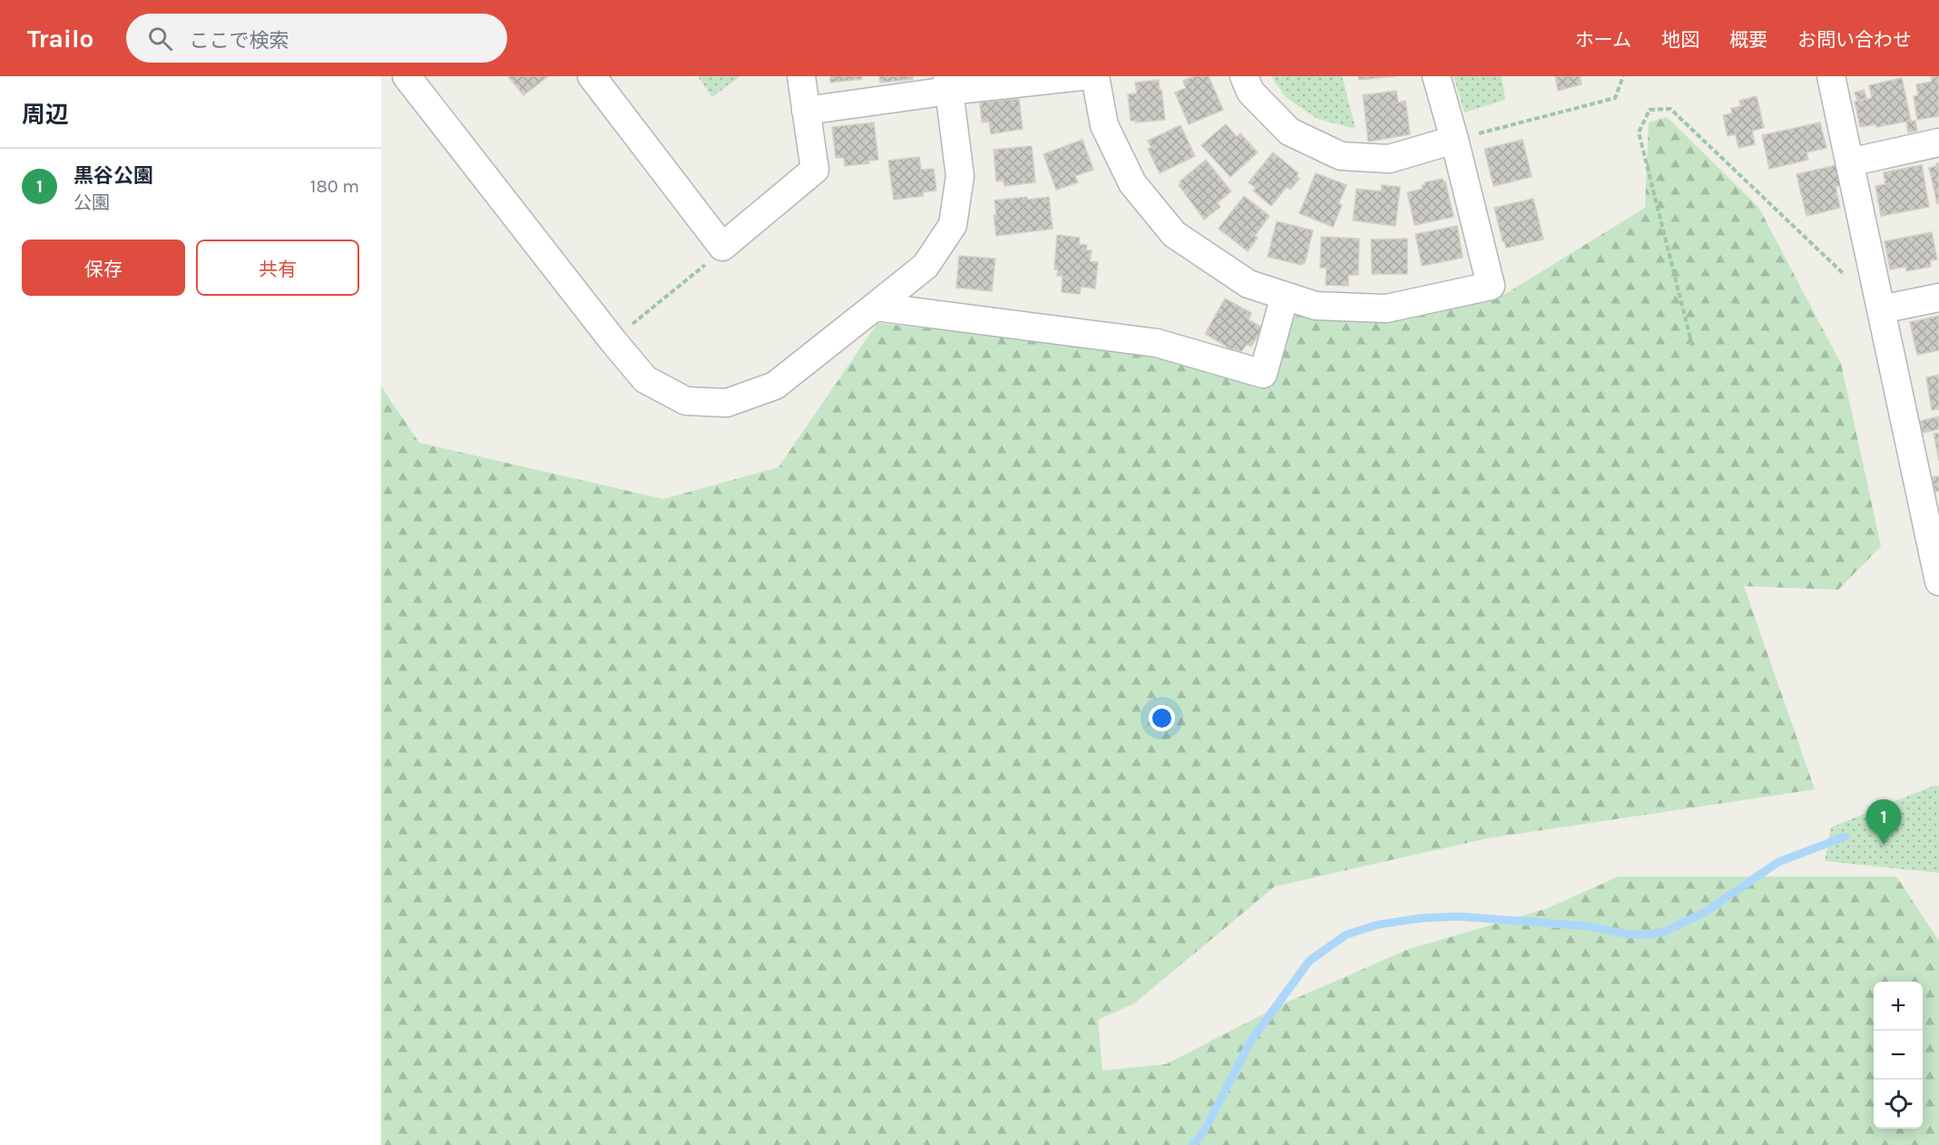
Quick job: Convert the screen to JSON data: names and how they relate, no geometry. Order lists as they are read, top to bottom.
{
  "page": {
    "header": "Trailo",
    "search": "ここで検索",
    "nav": [
      "ホーム",
      "地図",
      "概要",
      "お問い合わせ"
    ],
    "heading": "周辺",
    "list": [
      {
        "mark": "1",
        "name": "黒谷公園",
        "note": "公園",
        "value": "180 m"
      }
    ],
    "buttons": ["保存", "共有"],
    "pins": "1",
    "map_buttons": ["+", "−"]
  }
}
